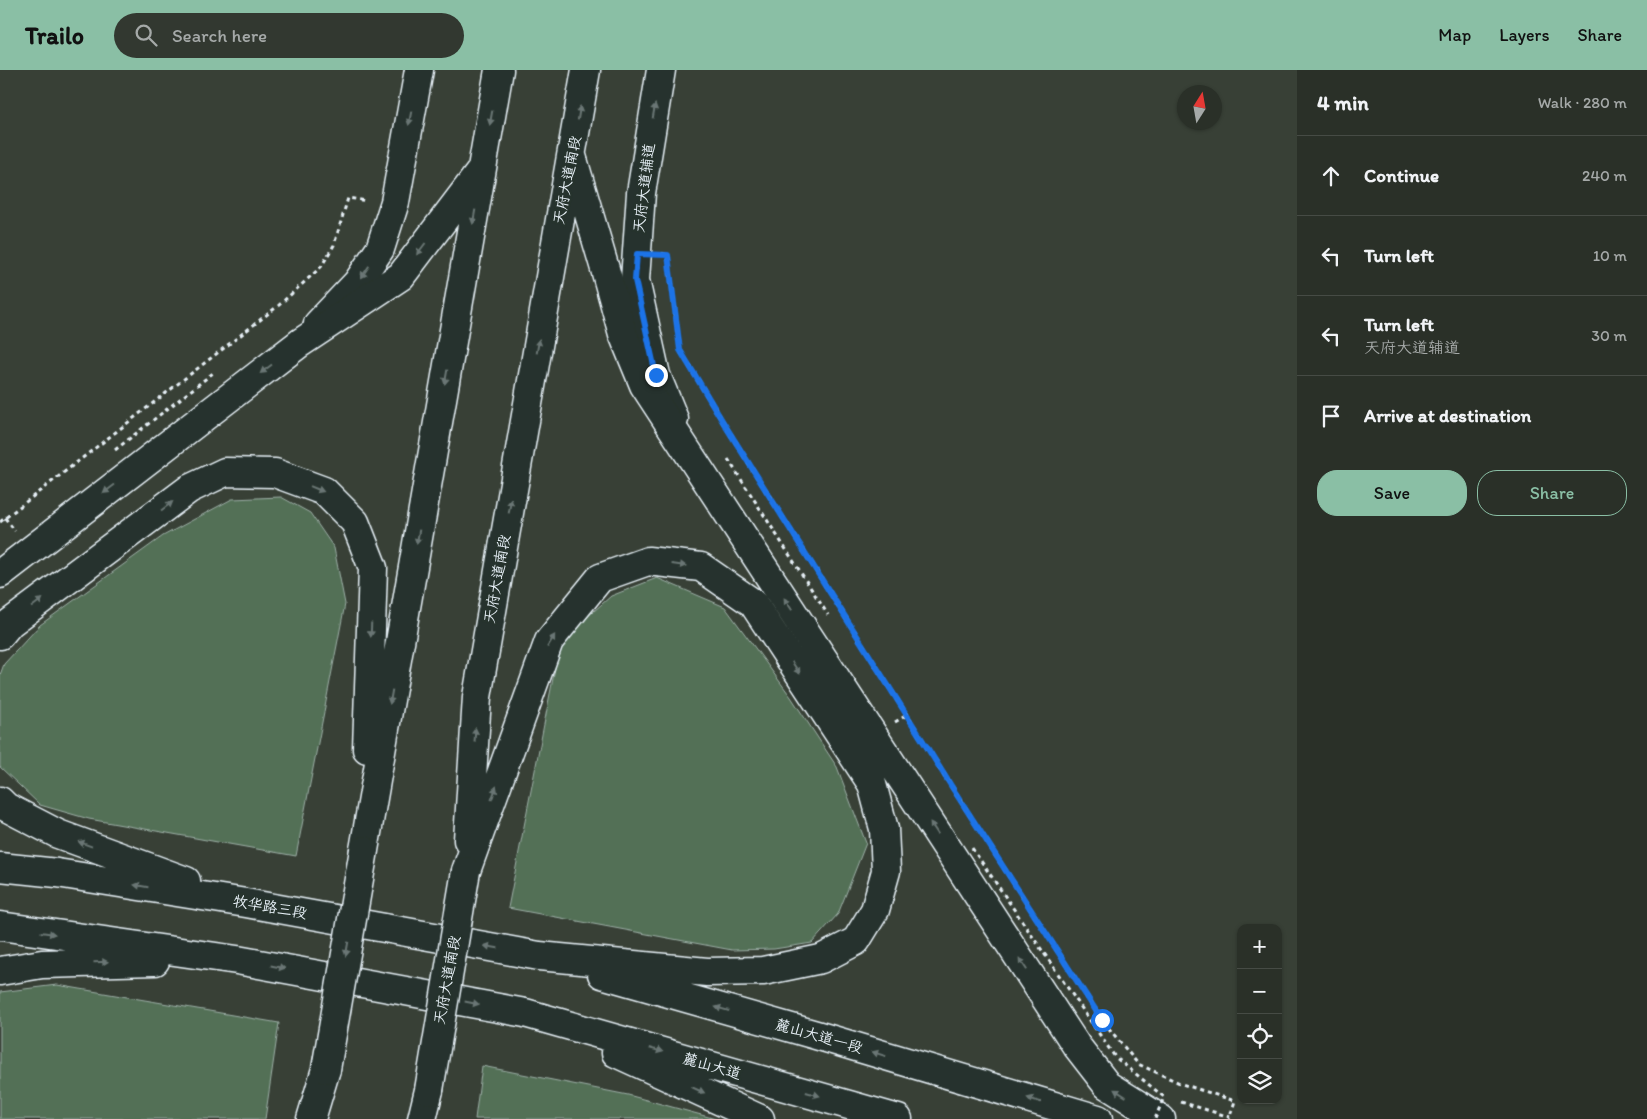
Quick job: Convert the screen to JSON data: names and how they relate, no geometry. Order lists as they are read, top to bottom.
{
  "streets": {
    "main road": [
      "天府大道南段",
      "天府大道辅道",
      "牧华路三段",
      "麓山大道一段",
      "麓山大道"
    ]
  },
  "crossings": [
    ["牧华路三段", "麓山大道一段"]
  ],
  "north": "top",
  "page": {
    "header": "Trailo",
    "search": "Search here",
    "nav": ["Map", "Layers", "Share"],
    "heading": ["4 min", "Walk · 280 m"],
    "list": [
      ["Continue", "240 m"],
      ["Turn left", "10 m"],
      ["Turn left", "天府大道辅道", "30 m"],
      "Arrive at destination"
    ],
    "buttons": ["Save", "Share"],
    "map_buttons": ["+", "−"]
  }
}
